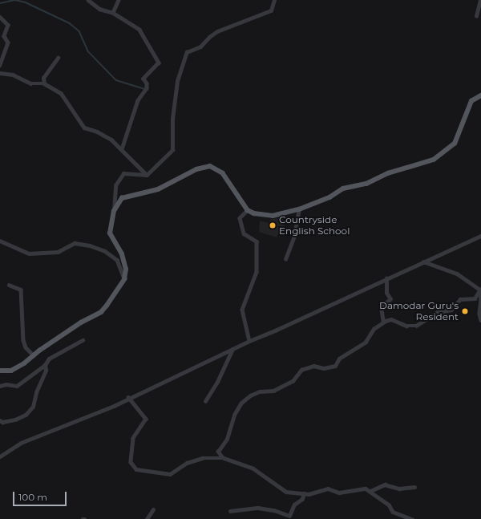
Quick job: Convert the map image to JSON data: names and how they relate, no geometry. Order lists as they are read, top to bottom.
{
  "places": ["Countryside English School", "Damodar Guru's Resident"],
  "scale_bar": "100 m"
}
